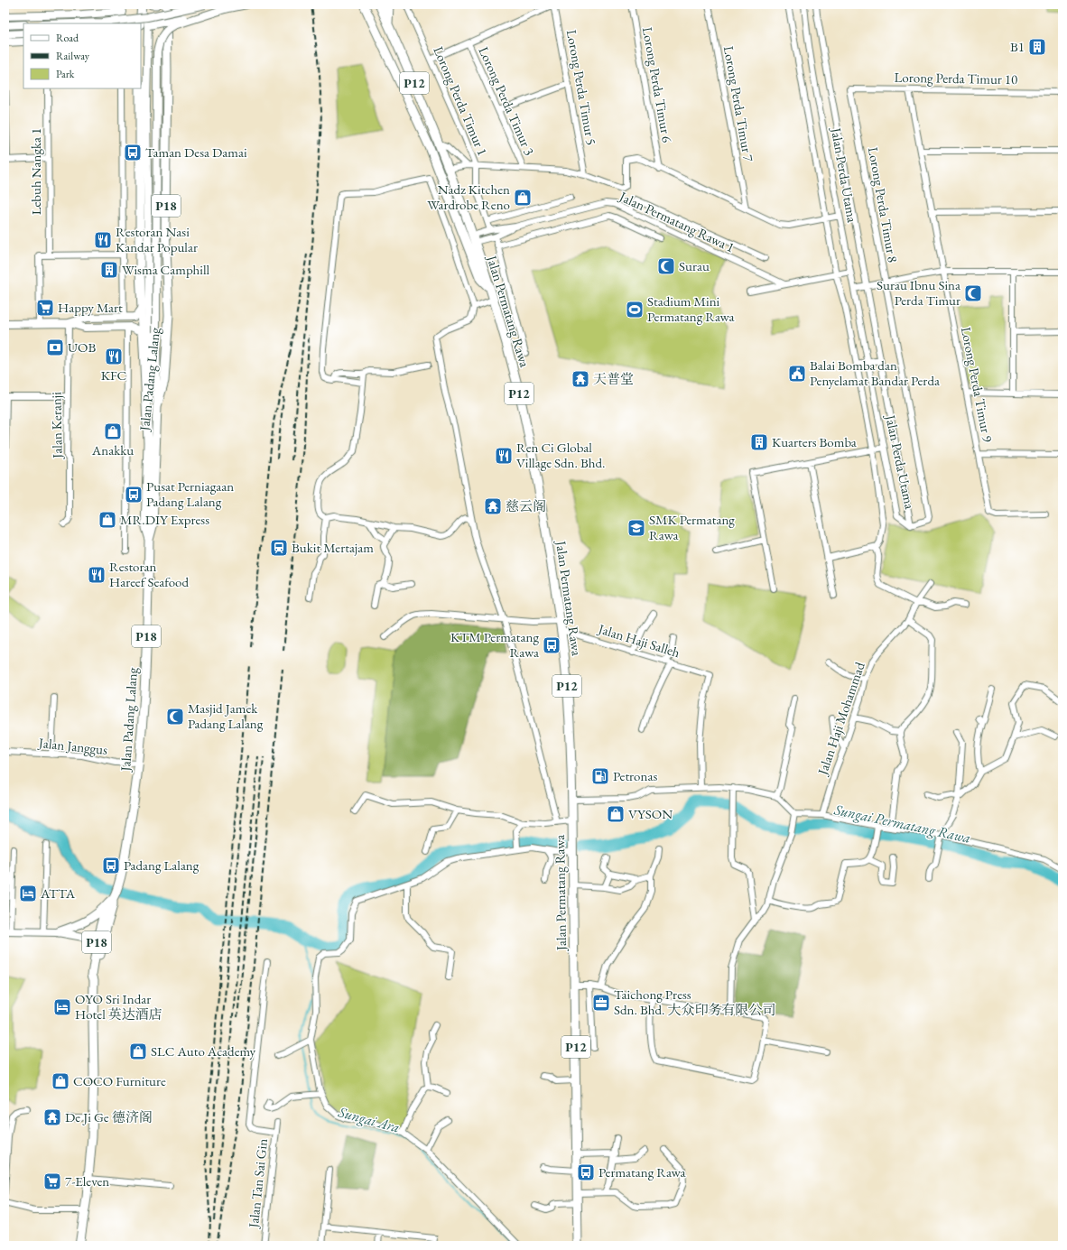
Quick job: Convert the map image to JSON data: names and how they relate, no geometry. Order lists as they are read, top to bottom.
{
  "streets": {
    "main road": [
      "P12",
      "P18",
      "Jalan Permatang Rawa",
      "Jalan Padang Lalang"
    ],
    "street": [
      "Lorong Perda Timur 10",
      "Lorong Perda Timur 6",
      "Lorong Perda Timur 5",
      "Lorong Perda Timur 1",
      "Lorong Perda Timur 3",
      "Lorong Perda Timur 7",
      "Lebuh Nangka 1",
      "Jalan Perda Utama",
      "Lorong Perda Timur 8",
      "Jalan Permatang Rawa 1",
      "Lorong Perda Timur 9",
      "Jalan Keranji",
      "Jalan Haji Salleh",
      "Jalan Haji Mohammad",
      "Jalan Janggus",
      "Jalan Tan Sai Gin"
    ]
  },
  "crossings": [
    ["Lorong Perda Timur 10", "Lorong Perda Timur 8"],
    ["Lorong Perda Timur 10", "Lorong Perda Timur 9"],
    ["Lorong Perda Timur 1", "Jalan Permatang Rawa 1"],
    ["Jalan Perda Utama", "Lorong Perda Timur 8"],
    ["P18", "Jalan Padang Lalang"],
    ["Jalan Permatang Rawa 1", "Jalan Permatang Rawa"],
    ["Jalan Permatang Rawa", "Jalan Haji Salleh"],
    ["Jalan Padang Lalang", "Jalan Janggus"]
  ],
  "water": ["Sungai Permatang Rawa", "Sungai Ara"],
  "places": {
    "building": ["B1", "Wisma Camphill", "Kuarters Bomba"],
    "bus stop": [
      "Taman Desa Damai",
      "Pusat Perniagaan Padang Lalang",
      "KTM Permatang Rawa",
      "Padang Lalang",
      "Permatang Rawa"
    ],
    "shop": [
      "Nadz Kitchen Wardrobe Reno",
      "Anakku",
      "MR.DIY Express",
      "VYSON",
      "SLC Auto Academy",
      "COCO Furniture"
    ],
    "restaurant": [
      "Restoran Nasi Kandar Popular",
      "KFC",
      "Ren Ci Global Village Sdn. Bhd.",
      "Restoran Hareef Seafood"
    ],
    "mosque": ["Surau", "Surau Ibnu Sina Perda Timur", "Masjid Jamek Padang Lalang"],
    "supermarket": ["Happy Mart", "7-Eleven"],
    "sports": ["Stadium Mini Permatang Rawa"],
    "bank": ["UOB"],
    "public building": ["Balai Bomba dan Penyelamat Bandar Perda"],
    "temple": ["天普堂", "慈云阁", "De Ji Ge 德济阁"],
    "school or university": ["SMK Permatang Rawa"],
    "station": ["Bukit Mertajam"],
    "fuel station": ["Petronas"],
    "hotel": ["ATTA", "OYO Sri Indar Hotel 英达酒店"],
    "office": ["Taichong Press Sdn. Bhd. 大众印务有限公司"]
  },
  "legend": ["Road", "Railway", "Park"]
}
